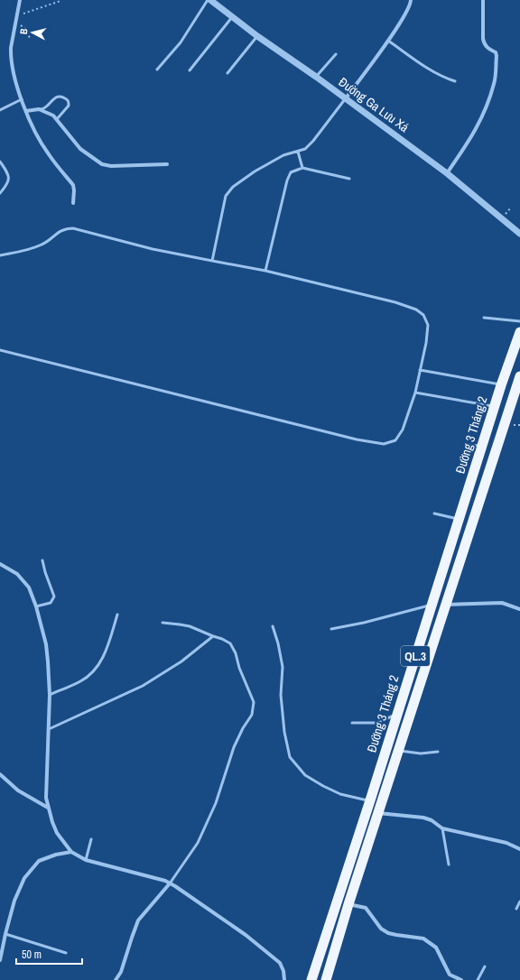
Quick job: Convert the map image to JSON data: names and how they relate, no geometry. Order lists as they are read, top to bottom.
{
  "streets": {
    "highway": ["Đường 3 Tháng 2", "QL.3"],
    "street": ["Đường Ga Lưu Xá"]
  },
  "scale_bar": "50 m",
  "north": "left"
}
